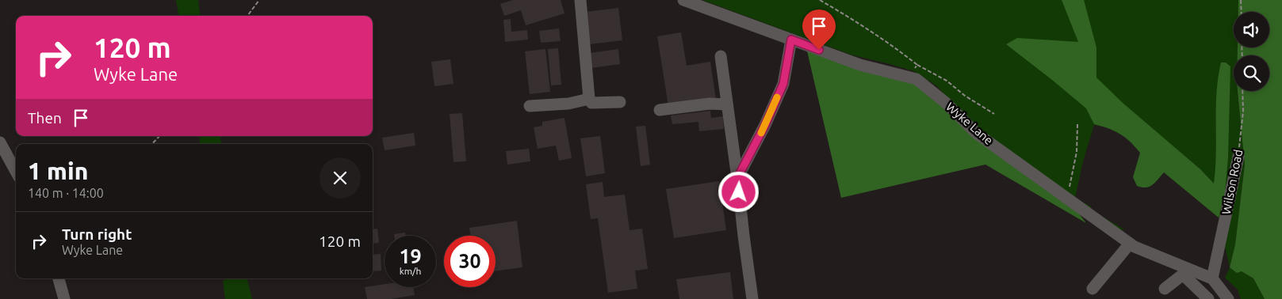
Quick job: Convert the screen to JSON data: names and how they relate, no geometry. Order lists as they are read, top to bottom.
{
  "streets": {
    "street": ["Wyke Lane", "Wilson Road"]
  },
  "crossings": [
    ["Wyke Lane", "Wilson Road"]
  ],
  "page": {
    "turn": ["120 m", "Wyke Lane"],
    "then": "Then",
    "heading": ["1 min", "140 m · 14:00"],
    "list": [
      {
        "name": "Turn right",
        "note": "Wyke Lane",
        "value": "120 m"
      }
    ],
    "speed": "19 km/h",
    "limit": "30"
  }
}
